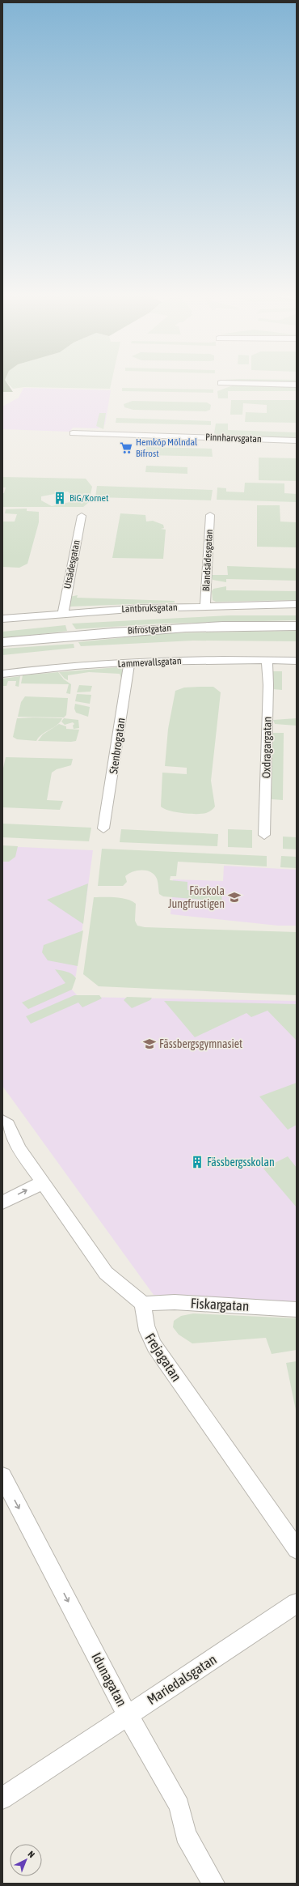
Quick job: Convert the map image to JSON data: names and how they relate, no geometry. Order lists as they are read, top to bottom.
{
  "streets": {
    "main road": ["Bifrostgatan"],
    "street": [
      "Pinnharvsgatan",
      "Blandsädesgatan",
      "Utsädesgatan",
      "Lantbruksgatan",
      "Lammevallsgatan",
      "Stenbrogatan",
      "Oxdragargatan",
      "Fiskargatan",
      "Frejagatan",
      "Idunagatan",
      "Mariedalsgatan"
    ]
  },
  "crossings": [
    ["Blandsädesgatan", "Lantbruksgatan"],
    ["Utsädesgatan", "Lantbruksgatan"],
    ["Lammevallsgatan", "Stenbrogatan"],
    ["Lammevallsgatan", "Oxdragargatan"],
    ["Fiskargatan", "Frejagatan"],
    ["Idunagatan", "Mariedalsgatan"]
  ],
  "one_way": ["Idunagatan"],
  "places": {
    "supermarket": ["Hemköp Mölndal Bifrost"],
    "building": ["BiG/Kornet", "Fässbergsskolan"],
    "school or university": ["Förskola Jungfrustigen", "Fässbergsgymnasiet"]
  },
  "north": "top right"
}
